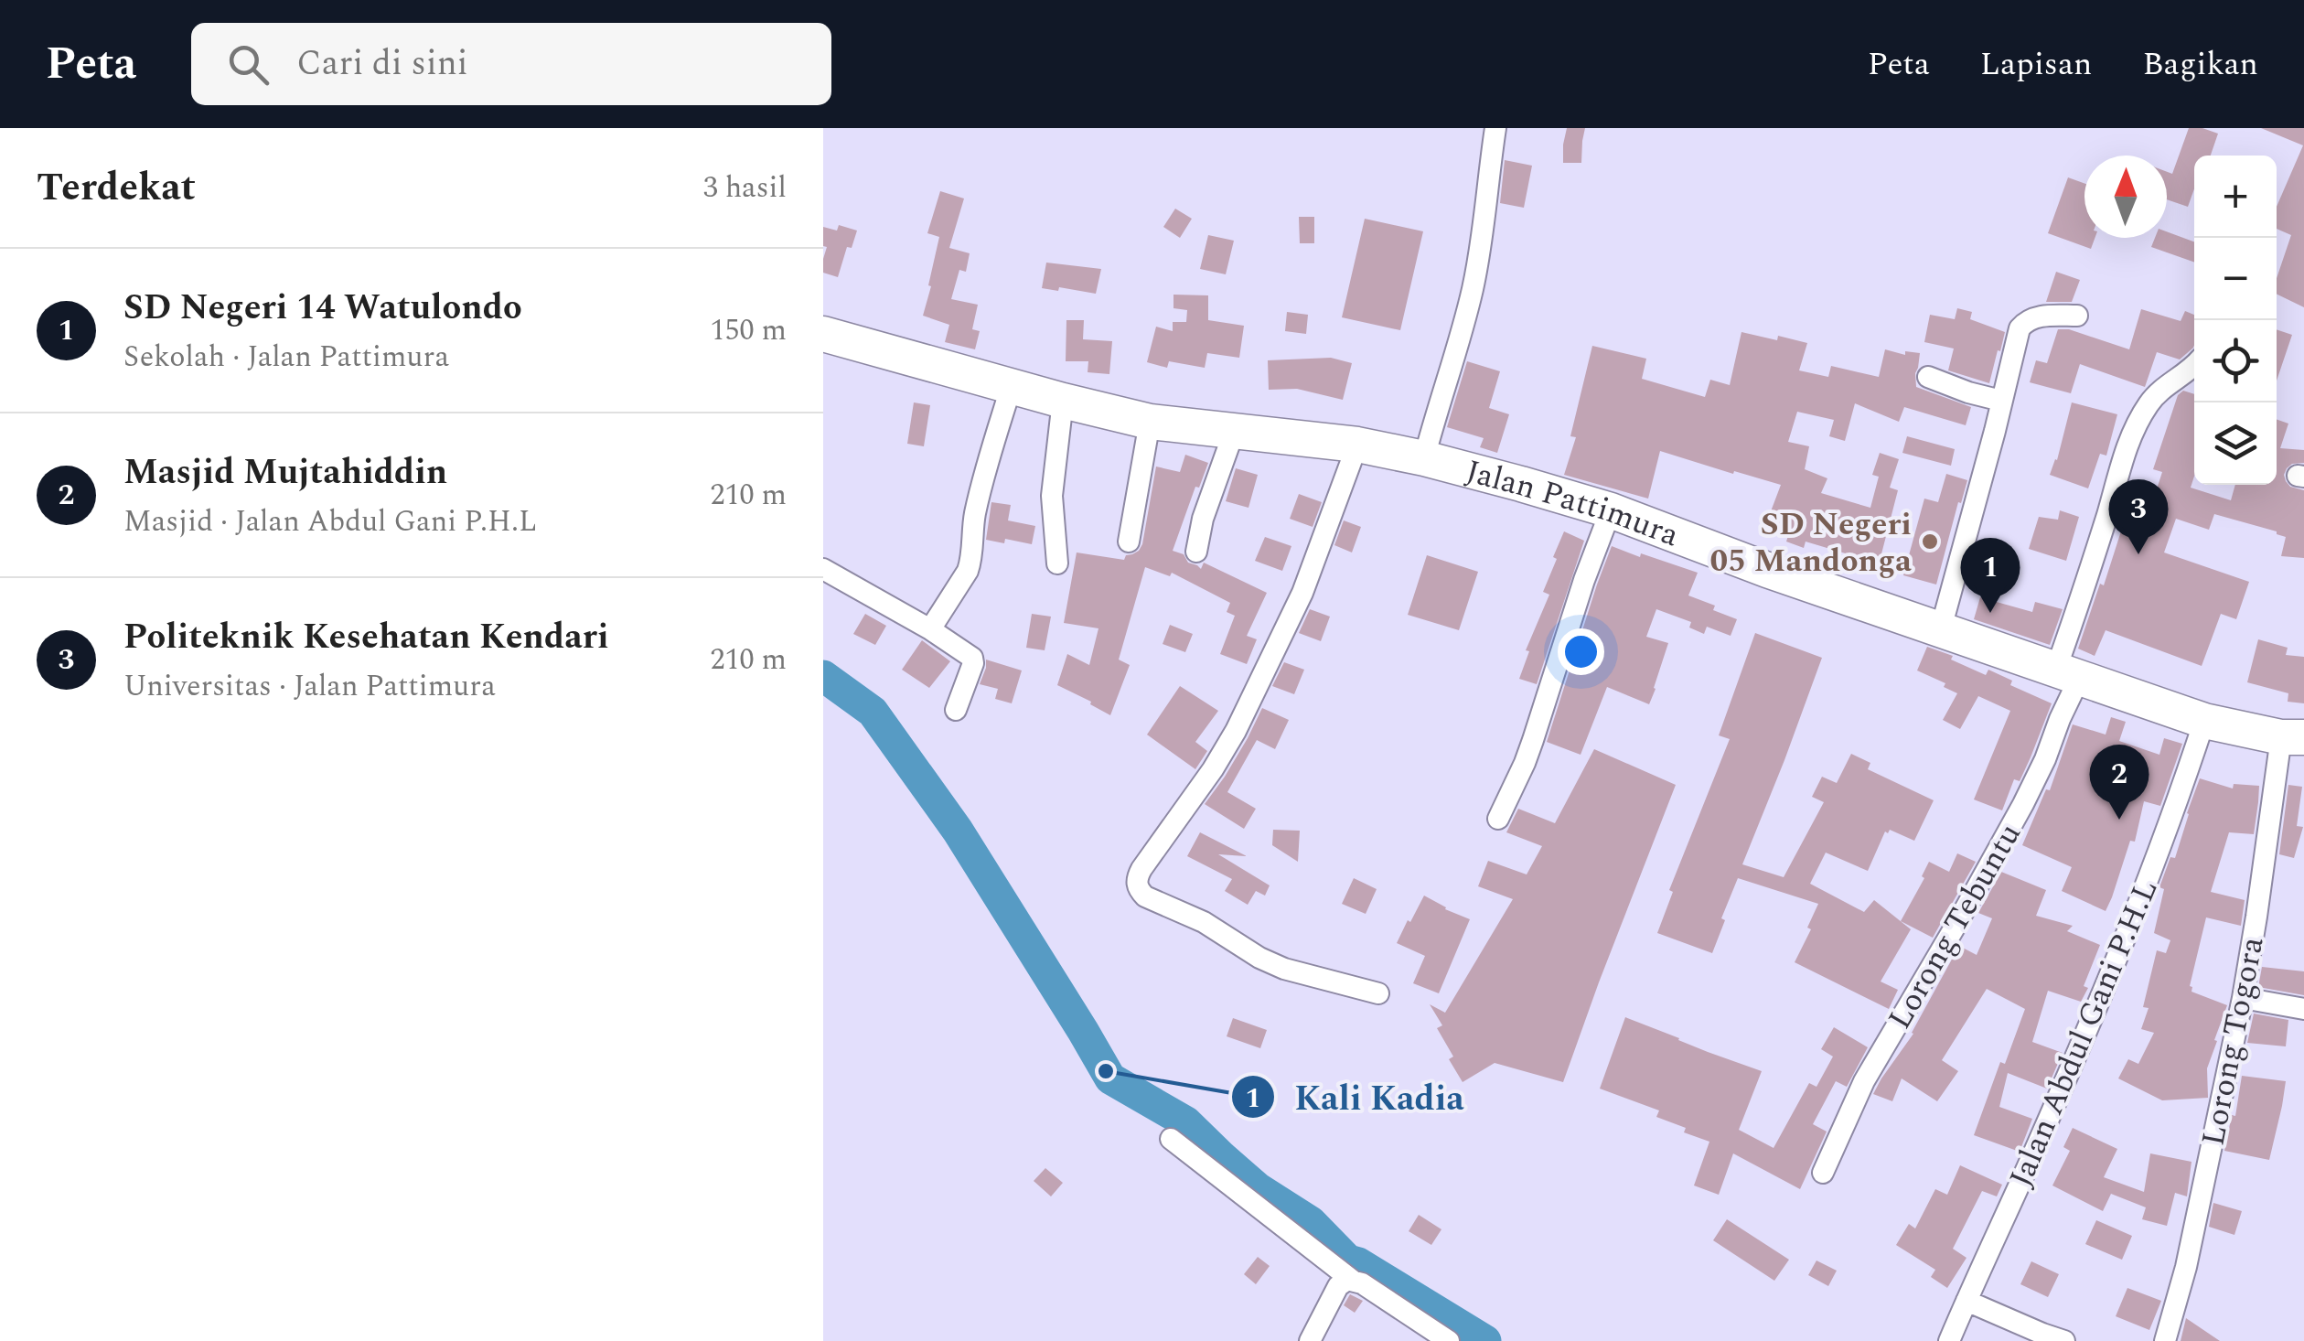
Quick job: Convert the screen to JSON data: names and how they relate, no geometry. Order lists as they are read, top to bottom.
{
  "streets": {
    "highway": ["Jalan Pattimura"],
    "street": ["Lorong Tebuntu", "Jalan Abdul Gani P.H.L", "Lorong Togora"]
  },
  "crossings": [
    ["Jalan Pattimura", "Lorong Tebuntu"],
    ["Jalan Pattimura", "Jalan Abdul Gani P.H.L"],
    ["Jalan Pattimura", "Lorong Togora"]
  ],
  "places": ["SD Negeri 05 Mandonga", "Kali Kadia"],
  "north": "top",
  "page": {
    "header": "Peta",
    "search": "Cari di sini",
    "nav": ["Peta", "Lapisan", "Bagikan"],
    "heading": ["Terdekat", "3 hasil"],
    "map_buttons": ["+", "−"],
    "list": [
      {
        "mark": "1",
        "name": "SD Negeri 14 Watulondo",
        "note": "Sekolah · Jalan Pattimura",
        "value": "150 m"
      },
      {
        "mark": "2",
        "name": "Masjid Mujtahiddin",
        "note": "Masjid · Jalan Abdul Gani P.H.L",
        "value": "210 m"
      },
      {
        "mark": "3",
        "name": "Politeknik Kesehatan Kendari",
        "note": "Universitas · Jalan Pattimura",
        "value": "210 m"
      }
    ],
    "pins": ["3", "1", "2"]
  }
}
